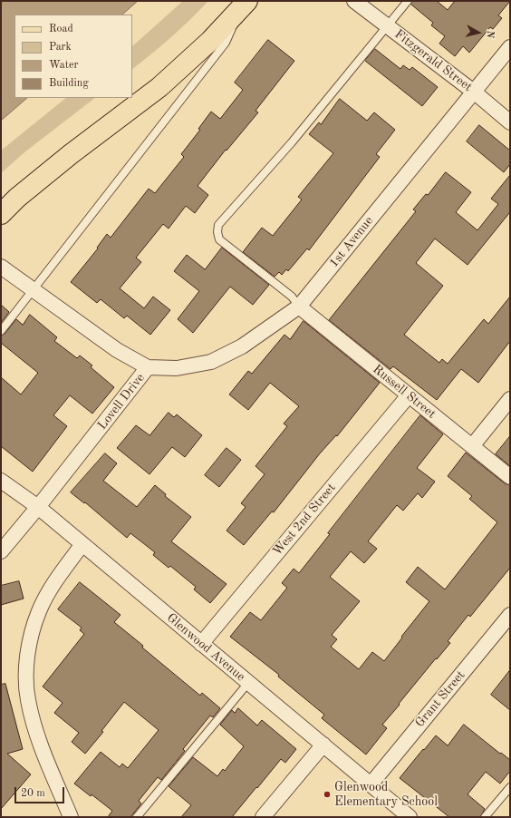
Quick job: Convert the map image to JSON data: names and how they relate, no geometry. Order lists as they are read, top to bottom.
{
  "streets": {
    "street": [
      "Fitzgerald Street",
      "1st Avenue",
      "Russell Street",
      "Lovell Drive",
      "West 2nd Street",
      "Glenwood Avenue",
      "Grant Street"
    ]
  },
  "crossings": [
    ["Fitzgerald Street", "1st Avenue"],
    ["1st Avenue", "Russell Street"],
    ["1st Avenue", "Lovell Drive"],
    ["Russell Street", "West 2nd Street"],
    ["Lovell Drive", "Glenwood Avenue"],
    ["West 2nd Street", "Glenwood Avenue"],
    ["Glenwood Avenue", "Grant Street"]
  ],
  "places": ["Glenwood Elementary School"],
  "legend": [
    "Road",
    "Park",
    "Water",
    "Building"
  ],
  "scale_bar": "20 m",
  "north": "right"
}
